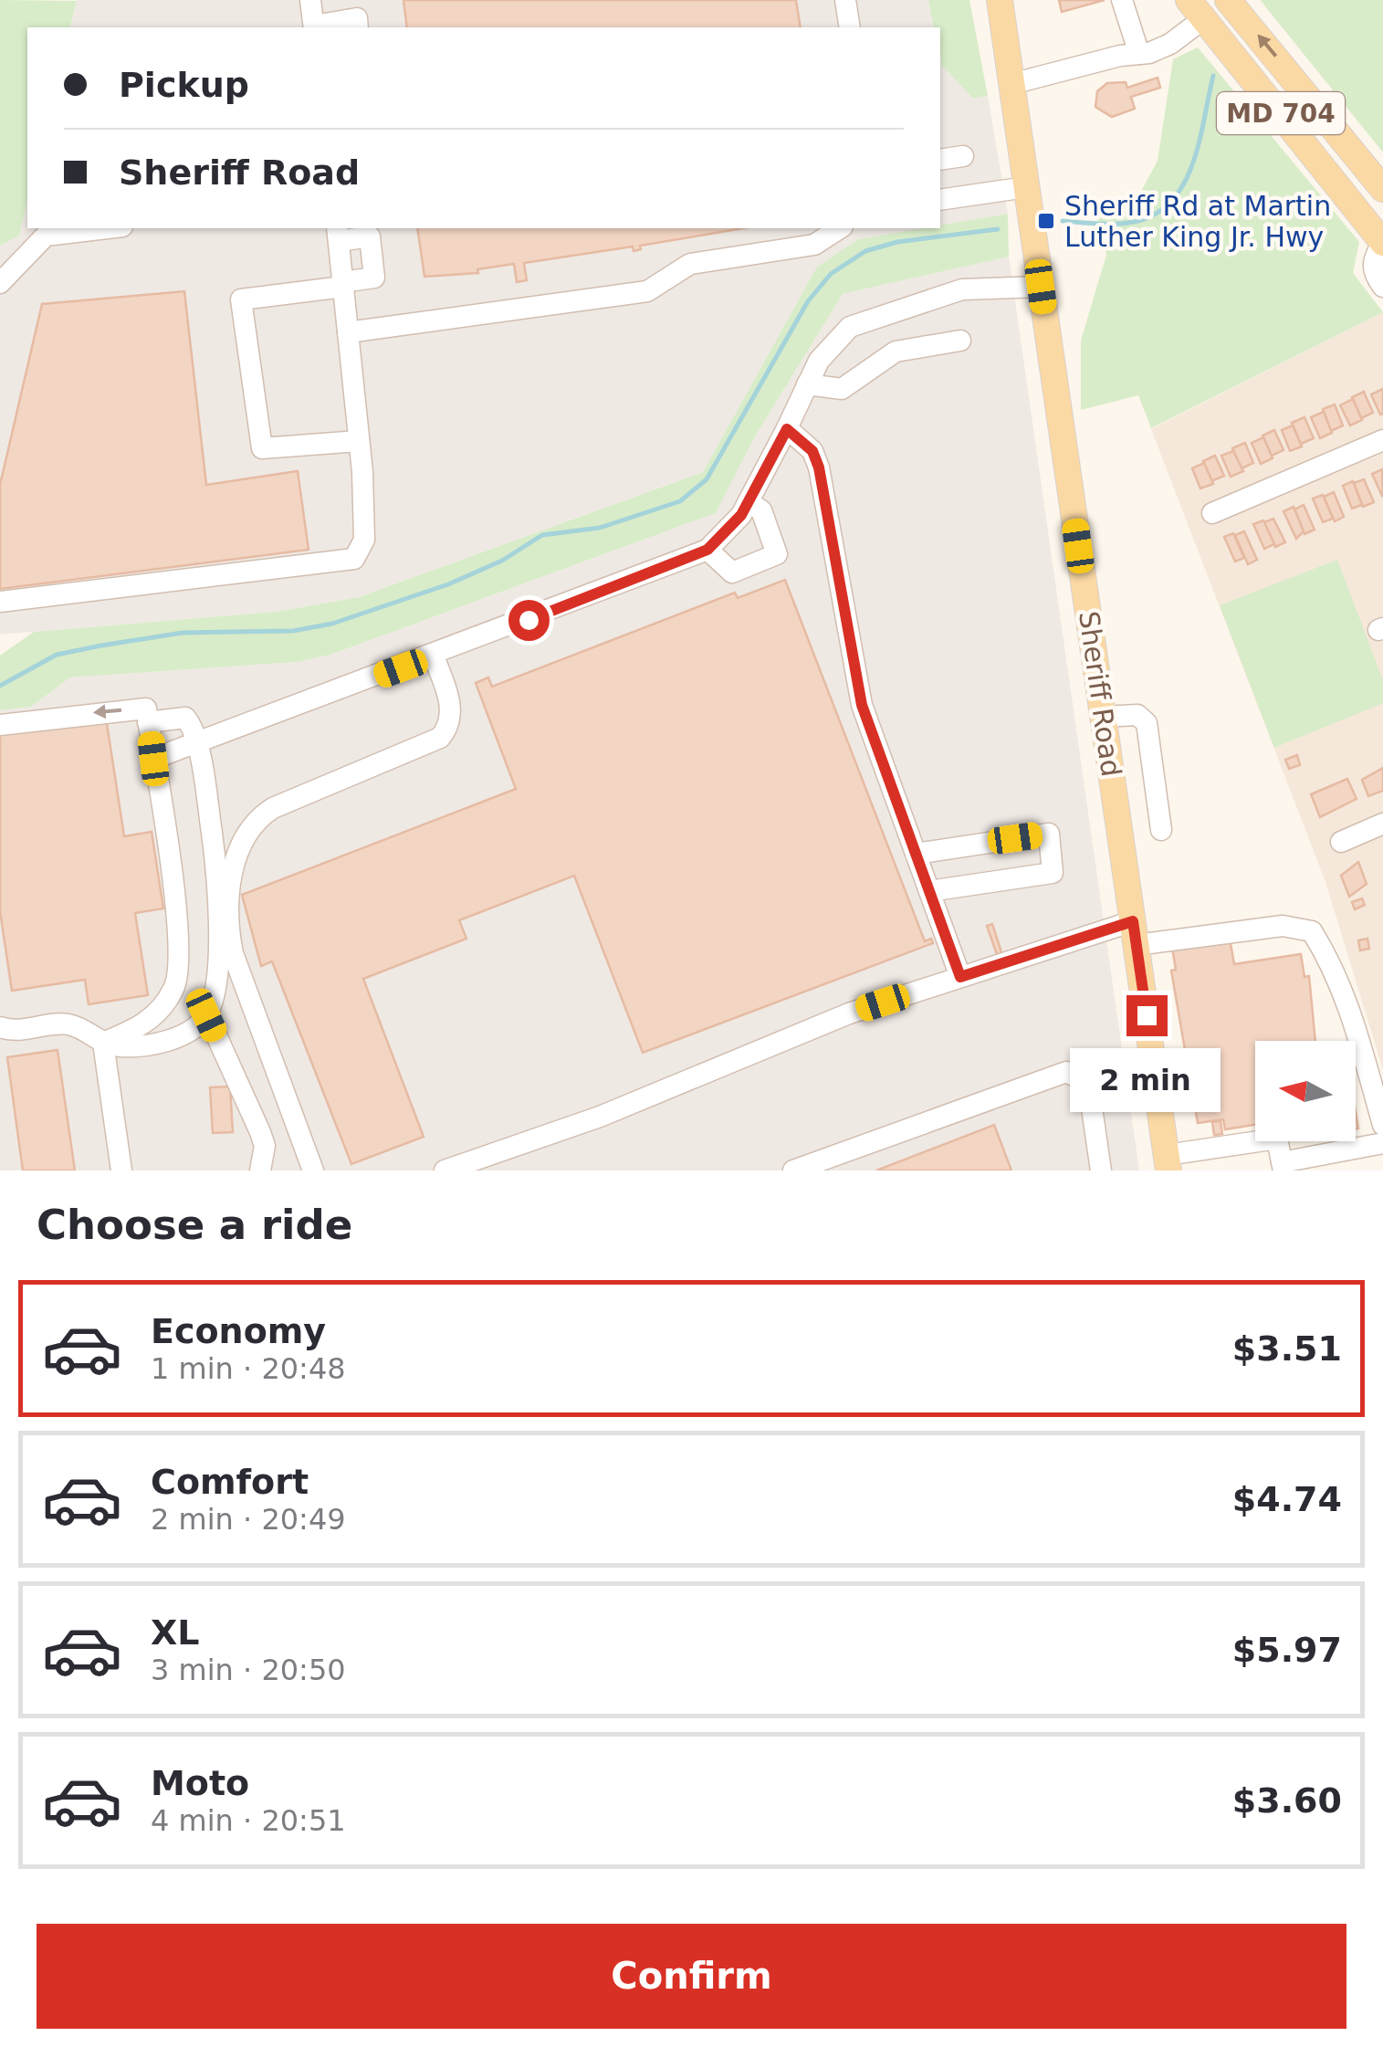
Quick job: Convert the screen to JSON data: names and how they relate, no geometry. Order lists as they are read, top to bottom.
{
  "streets": {
    "main road": ["MD 704", "Sheriff Road"]
  },
  "places": {
    "transit": ["Sheriff Rd at Martin Luther King Jr. Hwy"]
  },
  "north": "left",
  "page": {
    "banner": ["Pickup", "Sheriff Road"],
    "bubble": "2 min",
    "heading": "Choose a ride",
    "list": [
      {
        "name": "Economy",
        "note": "1 min · 20:48",
        "value": "$3.51"
      },
      {
        "name": "Comfort",
        "note": "2 min · 20:49",
        "value": "$4.74"
      },
      {
        "name": "XL",
        "note": "3 min · 20:50",
        "value": "$5.97"
      },
      {
        "name": "Moto",
        "note": "4 min · 20:51",
        "value": "$3.60"
      }
    ],
    "buttons": "Confirm"
  }
}
